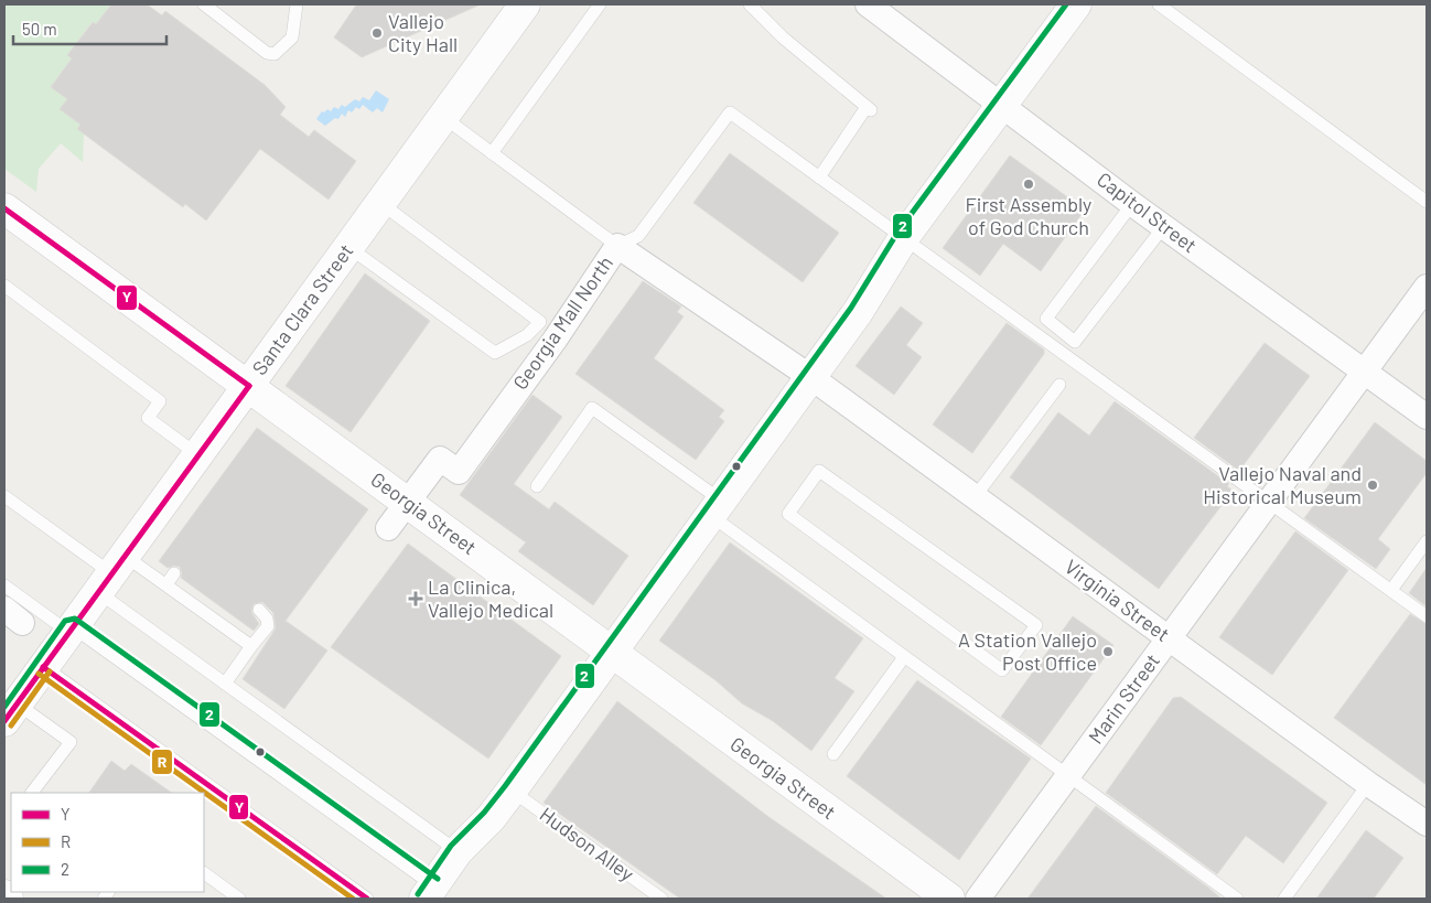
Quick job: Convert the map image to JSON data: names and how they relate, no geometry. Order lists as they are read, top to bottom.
{
  "streets": {
    "main road": ["Santa Clara Street", "Georgia Street"],
    "street": [
      "Capitol Street",
      "Georgia Mall North",
      "Virginia Street",
      "Marin Street"
    ],
    "lane": ["Hudson Alley"]
  },
  "crossings": [
    ["Capitol Street", "Marin Street"],
    ["Santa Clara Street", "Georgia Street"],
    ["Georgia Mall North", "Georgia Street"],
    ["Georgia Mall North", "Virginia Street"],
    ["Virginia Street", "Marin Street"]
  ],
  "places": {
    "other": [
      "Vallejo City Hall",
      "First Assembly of God Church",
      "Vallejo Naval and Historical Museum",
      "A Station Vallejo Post Office"
    ],
    "health": ["La Clinica, Vallejo Medical"]
  },
  "lines": ["transit line 2", "transit line Y", "transit line R"],
  "legend": ["Y", "R", "2"],
  "scale_bar": "50 m"
}
